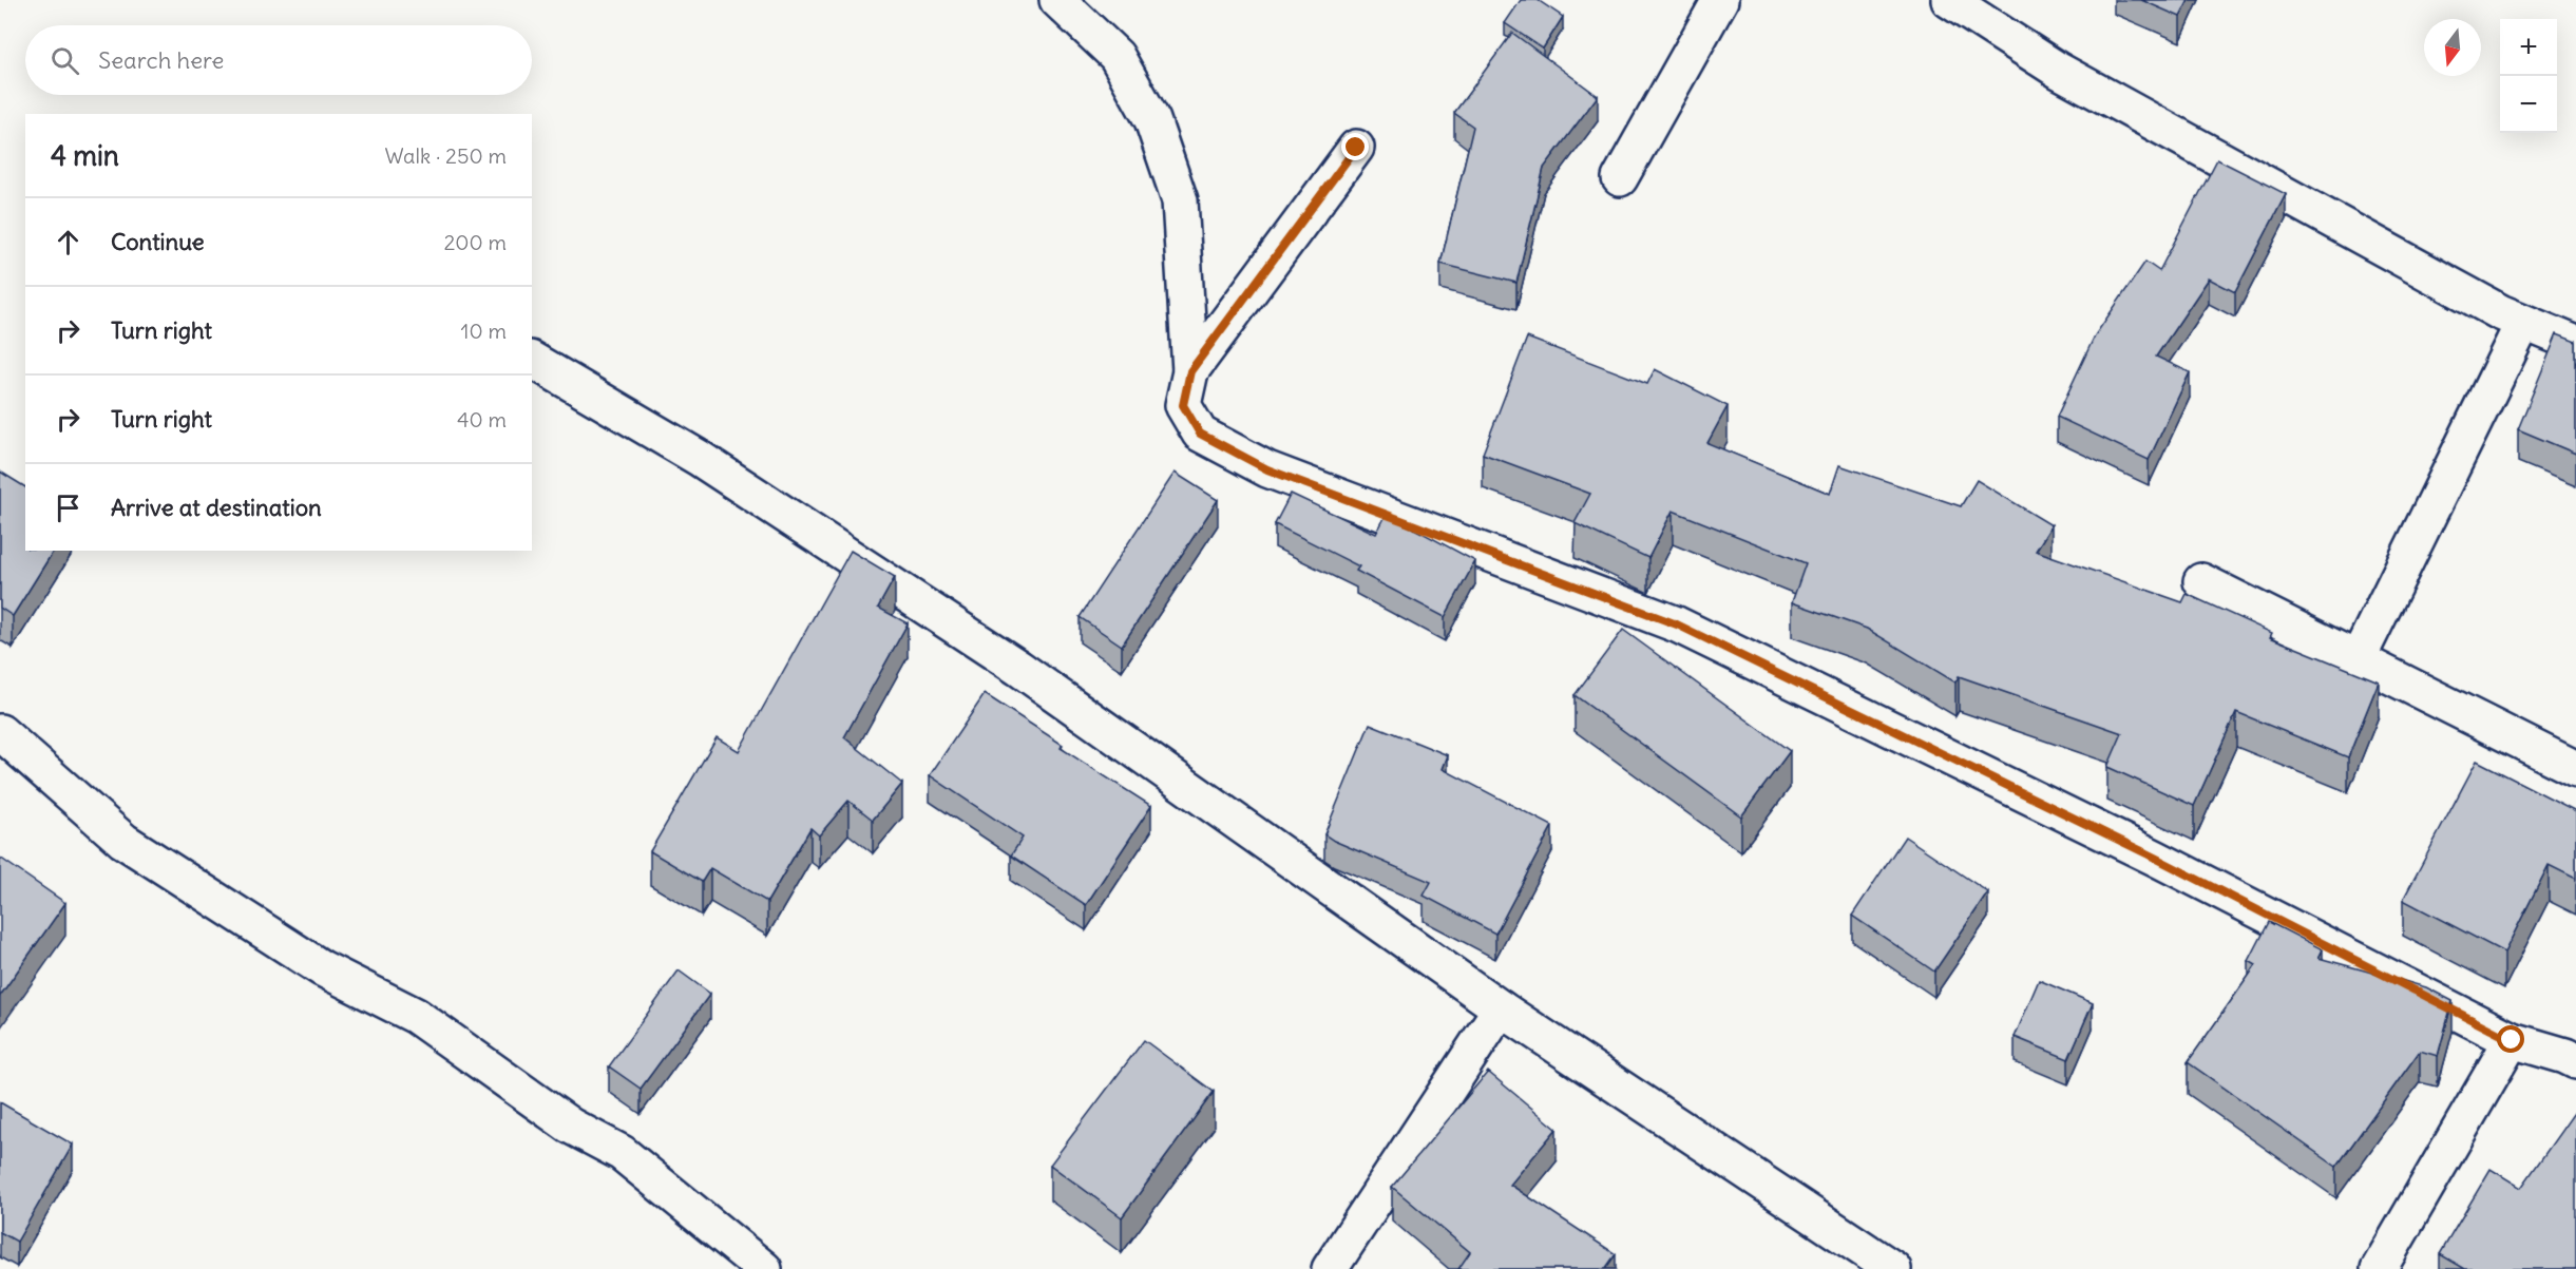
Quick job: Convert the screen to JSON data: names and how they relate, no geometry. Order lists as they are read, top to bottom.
{
  "north": "bottom",
  "page": {
    "map_buttons": ["+", "−"],
    "search": "Search here",
    "heading": ["4 min", "Walk · 250 m"],
    "list": [
      ["Continue", "200 m"],
      ["Turn right", "10 m"],
      ["Turn right", "40 m"],
      "Arrive at destination"
    ]
  }
}
